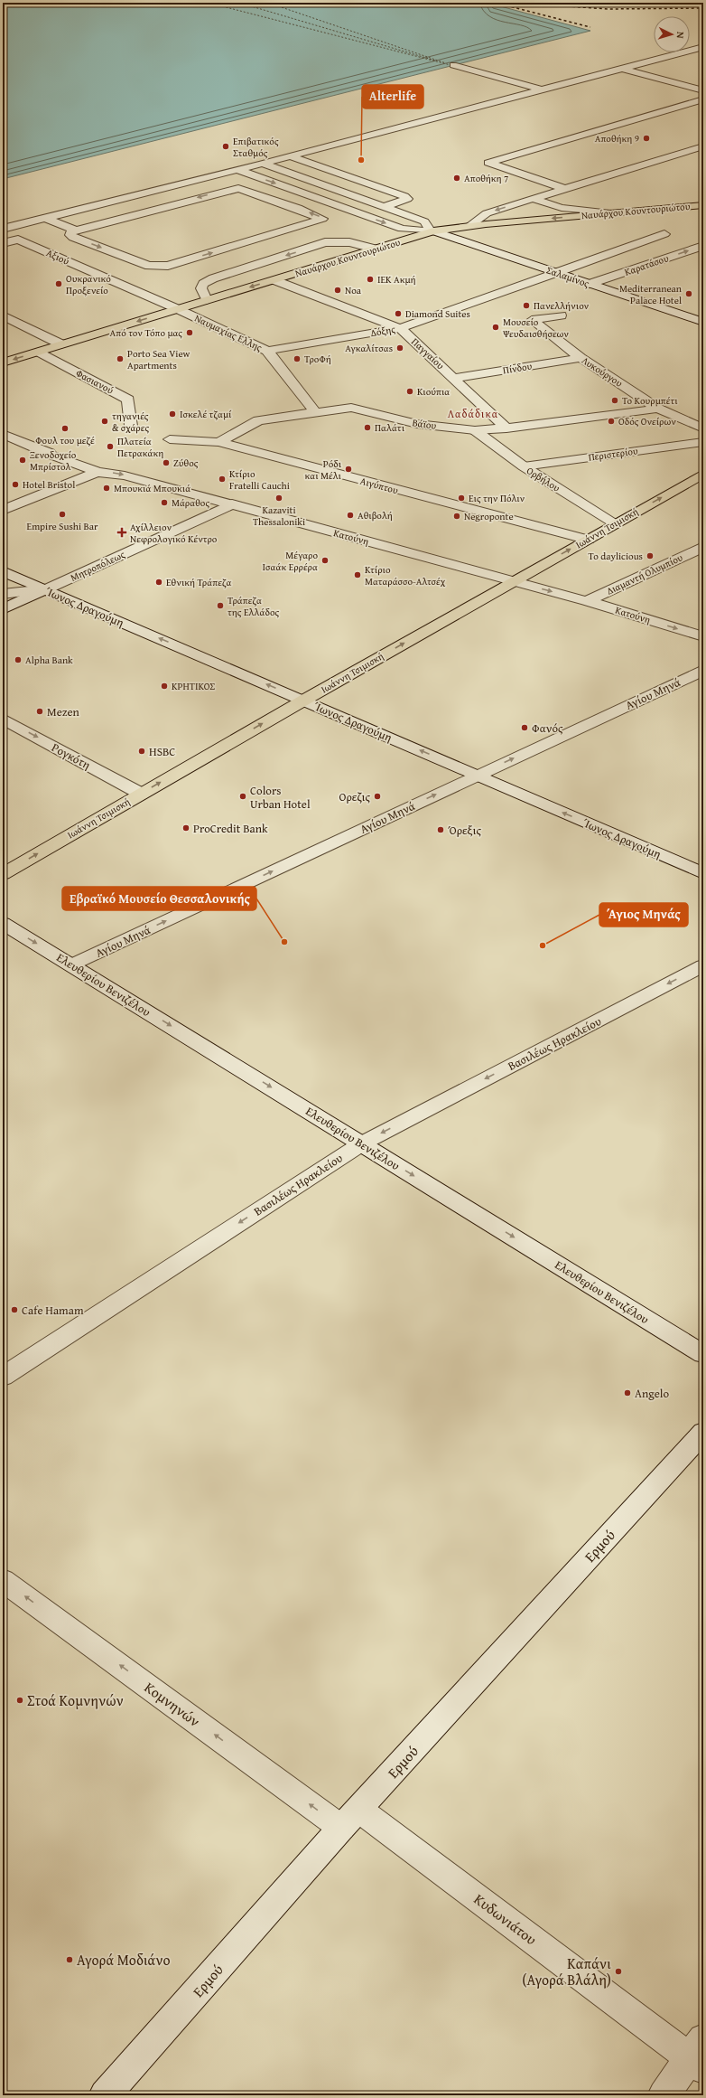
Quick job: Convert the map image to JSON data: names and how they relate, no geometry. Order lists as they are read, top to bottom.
{
  "streets": {
    "main road": ["Ναυάρχου Κουντουριώτου", "Ιωάννη Τσιμισκή"],
    "street": [
      "Αξιού",
      "Καρατάσου",
      "Σαλαμίνος",
      "Δόξης",
      "Ναυμαχίας Ελλης",
      "Παγγαίου",
      "Πίνδου",
      "Λυκούργου",
      "Φασιανού",
      "Βάϊου",
      "Περιστερίου",
      "Ορβήλου",
      "Αιγύπτου",
      "Κατούνη",
      "Μητροπόλεως",
      "Διαμαντή Ολυμπίου",
      "Ίωνος Δραγούμη",
      "Αγίου Μηνά",
      "Ρογκότη",
      "Ελευθερίου Βενιζέλου",
      "Βασιλέως Ηρακλείου",
      "Ερμού",
      "Κομνηνών",
      "Κυδωνιάτου"
    ]
  },
  "crossings": [
    ["Ναυάρχου Κουντουριώτου", "Αξιού"],
    ["Ναυάρχου Κουντουριώτου", "Σαλαμίνος"],
    ["Ναυάρχου Κουντουριώτου", "Ναυμαχίας Ελλης"],
    ["Ναυάρχου Κουντουριώτου", "Παγγαίου"],
    ["Ναυάρχου Κουντουριώτου", "Φασιανού"],
    ["Αξιού", "Ναυμαχίας Ελλης"],
    ["Καρατάσου", "Σαλαμίνος"],
    ["Σαλαμίνος", "Δόξης"],
    ["Δόξης", "Ναυμαχίας Ελλης"],
    ["Δόξης", "Παγγαίου"],
    ["Ναυμαχίας Ελλης", "Βάϊου"],
    ["Παγγαίου", "Πίνδου"],
    ["Παγγαίου", "Βάϊου"],
    ["Πίνδου", "Λυκούργου"],
    ["Λυκούργου", "Βάϊου"],
    ["Βάϊου", "Ορβήλου"],
    ["Βάϊου", "Αιγύπτου"],
    ["Περιστερίου", "Ορβήλου"],
    ["Ορβήλου", "Ιωάννη Τσιμισκή"],
    ["Αιγύπτου", "Ιωάννη Τσιμισκή"],
    ["Ιωάννη Τσιμισκή", "Κατούνη"],
    ["Ιωάννη Τσιμισκή", "Ίωνος Δραγούμη"],
    ["Ιωάννη Τσιμισκή", "Ρογκότη"],
    ["Κατούνη", "Μητροπόλεως"],
    ["Κατούνη", "Διαμαντή Ολυμπίου"],
    ["Μητροπόλεως", "Ίωνος Δραγούμη"],
    ["Ίωνος Δραγούμη", "Αγίου Μηνά"],
    ["Αγίου Μηνά", "Ελευθερίου Βενιζέλου"],
    ["Ελευθερίου Βενιζέλου", "Βασιλέως Ηρακλείου"],
    ["Ερμού", "Κομνηνών"],
    ["Ερμού", "Κυδωνιάτου"],
    ["Κομνηνών", "Κυδωνιάτου"]
  ],
  "one_way": [
    "Ναυάρχου Κουντουριώτου",
    "Ιωάννη Τσιμισκή",
    "Κατούνη",
    "Ίωνος Δραγούμη",
    "Αγίου Μηνά",
    "Ρογκότη",
    "Ελευθερίου Βενιζέλου",
    "Βασιλέως Ηρακλείου",
    "Κομνηνών"
  ],
  "districts": ["Λαδάδικα"],
  "places": {
    "other": [
      "Αποθήκη 9",
      "Επιβατικός Σταθμός",
      "Alterlife",
      "Αποθήκη 7",
      "ΙΕΚ Ακμή",
      "Ουκρανικό Προξενείο",
      "Noa",
      "Mediterranean Palace Hotel",
      "Πανελλήνιον",
      "Diamond Suites",
      "Μουσείο Ψευδαισθήσεων",
      "Από τον Τόπο μας",
      "Αγκαλίτσαs",
      "Porto Sea View Apartments",
      "ΤροΦή",
      "Κιούπια",
      "Το Κουρμπέτι",
      "Ισκελέ τζαμί",
      "τηγανιές & σχάρες",
      "Οδός Ονείρων",
      "Παλάτι",
      "Φουλ του μεζέ",
      "Πλατεία Πετρακάκη",
      "Ξενοδοχείο Μπρίστολ",
      "Ζύθος",
      "Ρόδι και Μέλι",
      "Κτίριο Fratelli Cauchi",
      "Hotel Bristol",
      "Μπουκιά Μπουκιά",
      "Kazaviti Thessaloniki",
      "Εις την Πόλιν",
      "Μάραθος",
      "Empire Sushi Bar",
      "Αθιβολή",
      "Negroponte",
      "To daylicious",
      "Μέγαρο Ισαάκ Ερρέρα",
      "Κτίριο Ματαράσσο-Αλτσέχ",
      "Εθνική Τράπεζα",
      "Τράπεζα της Ελλάδος",
      "Alpha Bank",
      "ΚΡΗΤΙΚΟΣ",
      "Mezen",
      "Φανός",
      "HSBC",
      "Colors Urban Hotel",
      "Ορεζις",
      "ProCredit Bank",
      "Όρεξις",
      "Εβραϊκό Μουσείο Θεσσαλονικής",
      "Άγιος Μηνάς",
      "Cafe Hamam",
      "Angelo",
      "Στοά Κομνηνών",
      "Αγορά Μοδιάνο",
      "Καπάνι (Αγορά Βλάλη)"
    ],
    "health": ["Αχίλλειον Νεφρολογικό Κέντρο"]
  },
  "north": "right"
}
